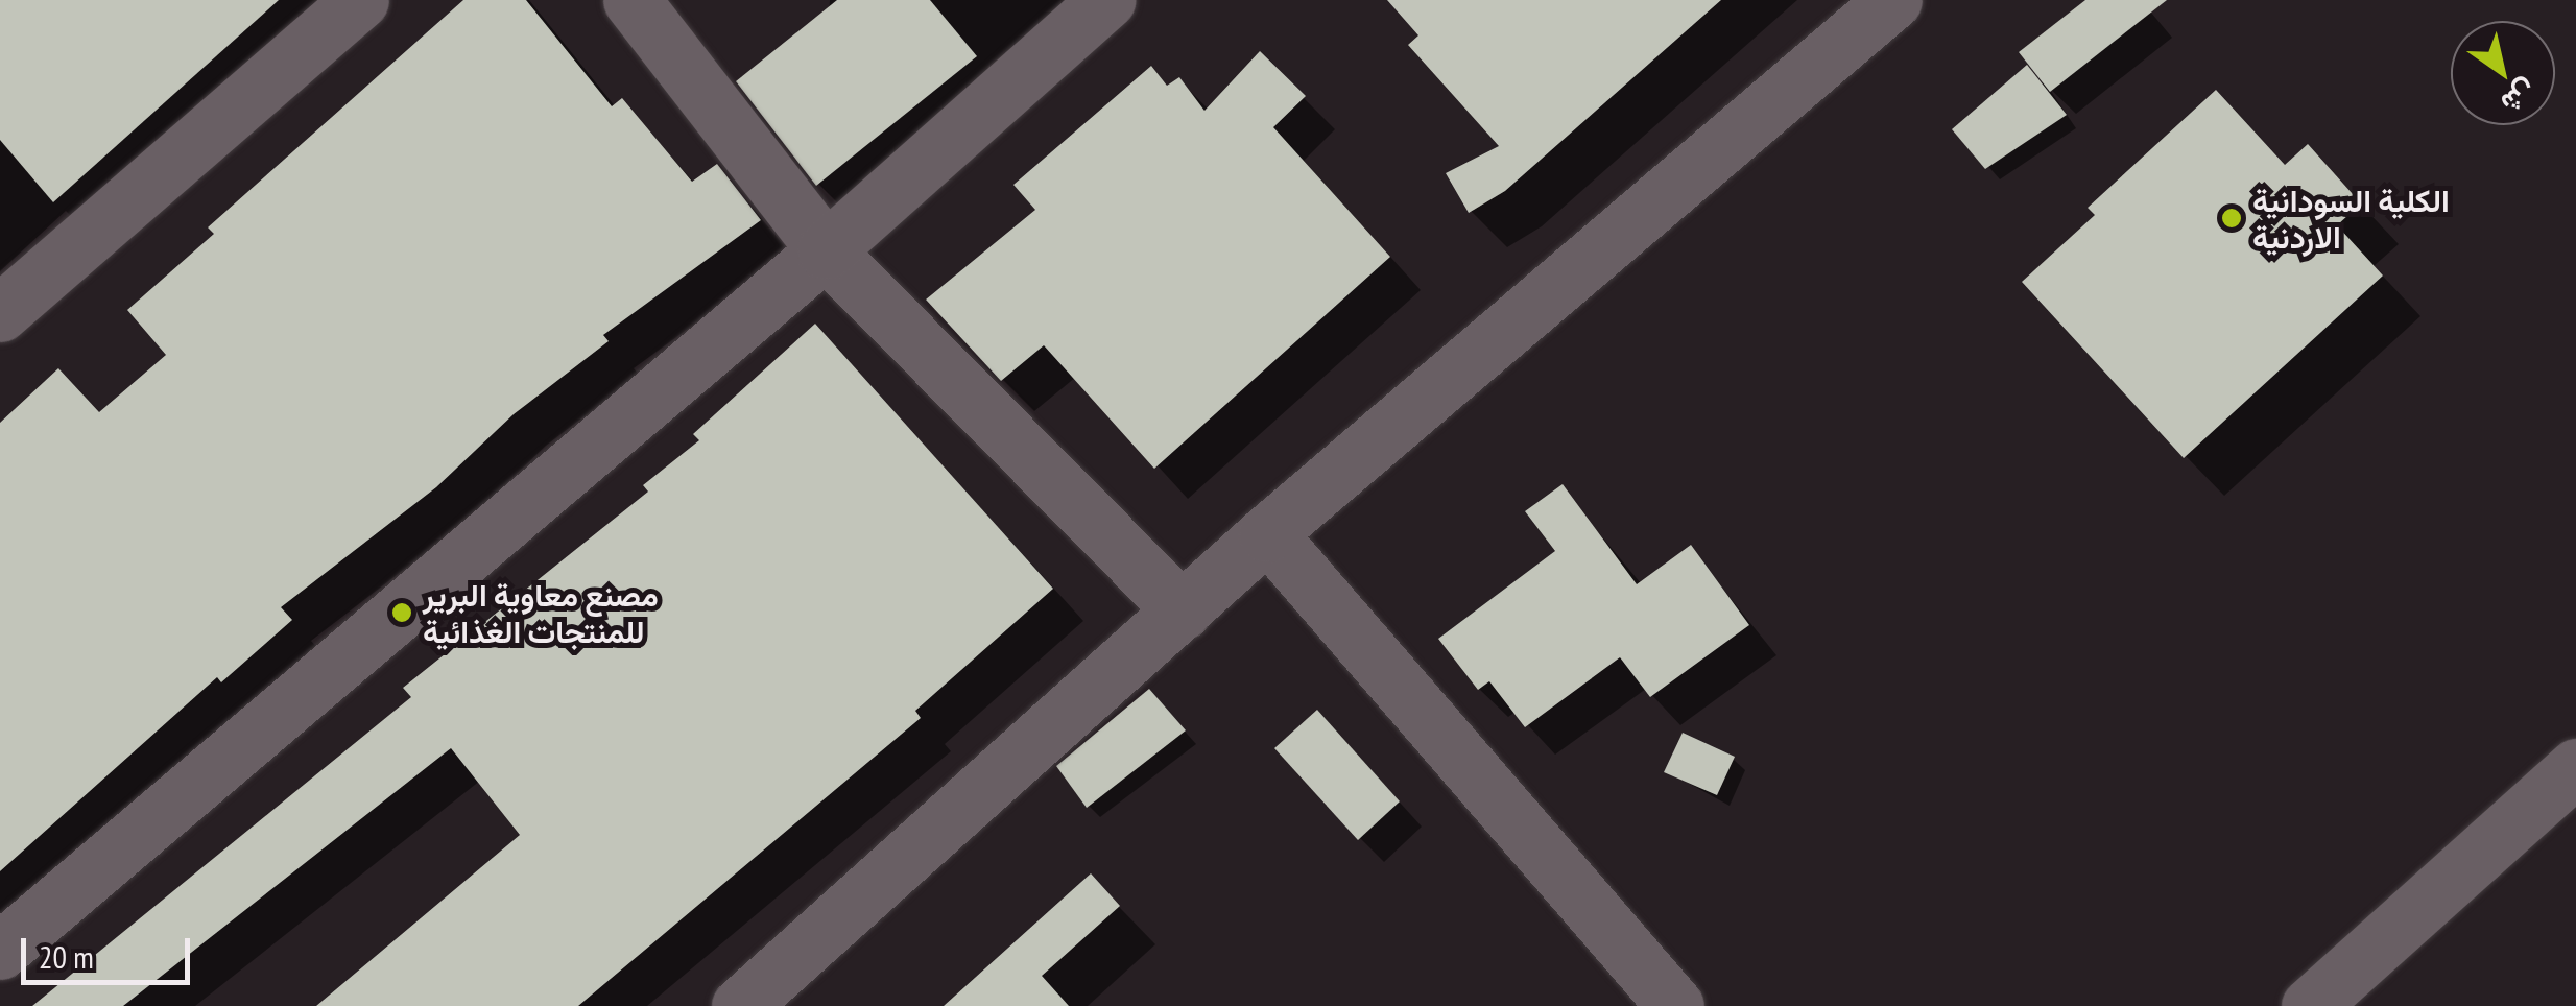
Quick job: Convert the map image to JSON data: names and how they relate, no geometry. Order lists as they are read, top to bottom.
{
  "places": ["الكلية السودانية الاردنية", "مصنع معاوية البرير للمنتجات الغذائية"],
  "scale_bar": "20 m",
  "north": "bottom right"
}
